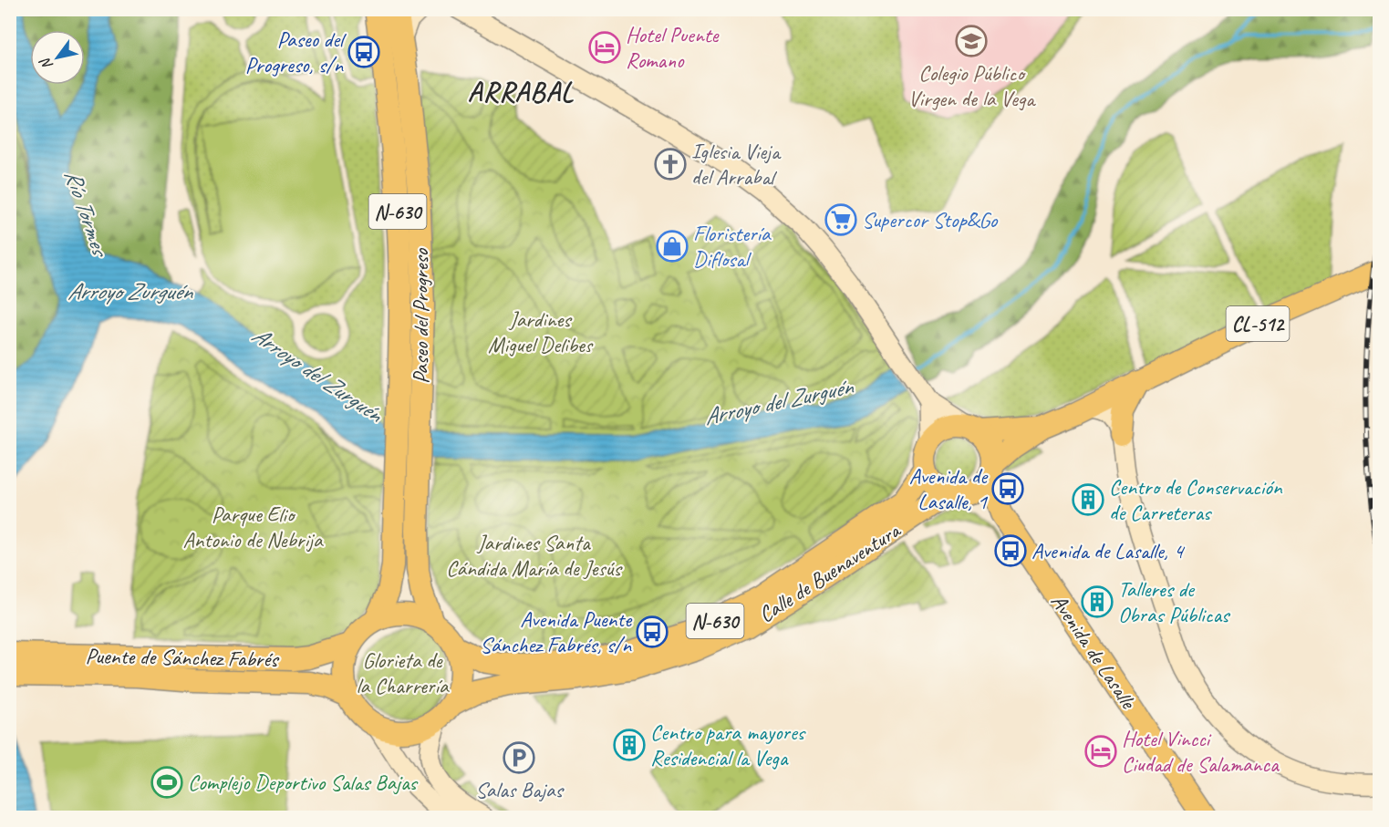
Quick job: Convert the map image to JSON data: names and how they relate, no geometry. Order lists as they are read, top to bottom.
{
  "streets": {
    "main road": [
      "N-630",
      "Paseo del Progreso",
      "CL-512",
      "Calle de Buenaventura",
      "Avenida de Lasalle",
      "Puente de Sánchez Fabrés"
    ]
  },
  "crossings": [
    ["N-630", "Paseo del Progreso"],
    ["N-630", "CL-512"],
    ["N-630", "Calle de Buenaventura"],
    ["N-630", "Avenida de Lasalle"],
    ["N-630", "Puente de Sánchez Fabrés"],
    ["Paseo del Progreso", "Calle de Buenaventura"],
    ["Paseo del Progreso", "Puente de Sánchez Fabrés"],
    ["CL-512", "Calle de Buenaventura"],
    ["CL-512", "Avenida de Lasalle"],
    ["Calle de Buenaventura", "Avenida de Lasalle"],
    ["Calle de Buenaventura", "Puente de Sánchez Fabrés"]
  ],
  "districts": ["ARRABAL"],
  "water": ["Río Tormes", "Arroyo Zurguén", "Arroyo del Zurguén"],
  "parks": [
    "Jardines Miguel Delibes",
    "Parque Elio Antonio de Nebrija",
    "Jardines Santa Cándida María de Jesús",
    "Glorieta de la Charrería"
  ],
  "places": {
    "school or university": ["Colegio Público Virgen de la Vega"],
    "hotel": ["Hotel Puente Romano", "Hotel Vincci Ciudad de Salamanca"],
    "bus stop": [
      "Paseo del Progreso, s/n",
      "Avenida de Lasalle, 1",
      "Avenida de Lasalle, 4",
      "Avenida Puente Sánchez Fabrés, s/n"
    ],
    "church": ["Iglesia Vieja del Arrabal"],
    "supermarket": ["Supercor Stop&Go"],
    "shop": ["Floristería Diflosal"],
    "building": ["Centro de Conservación de Carreteras", "Talleres de Obras Públicas", "Centro para mayores Residencial la Vega"],
    "parking": ["Salas Bajas"],
    "sports": ["Complejo Deportivo Salas Bajas"]
  },
  "north": "bottom left"
}
